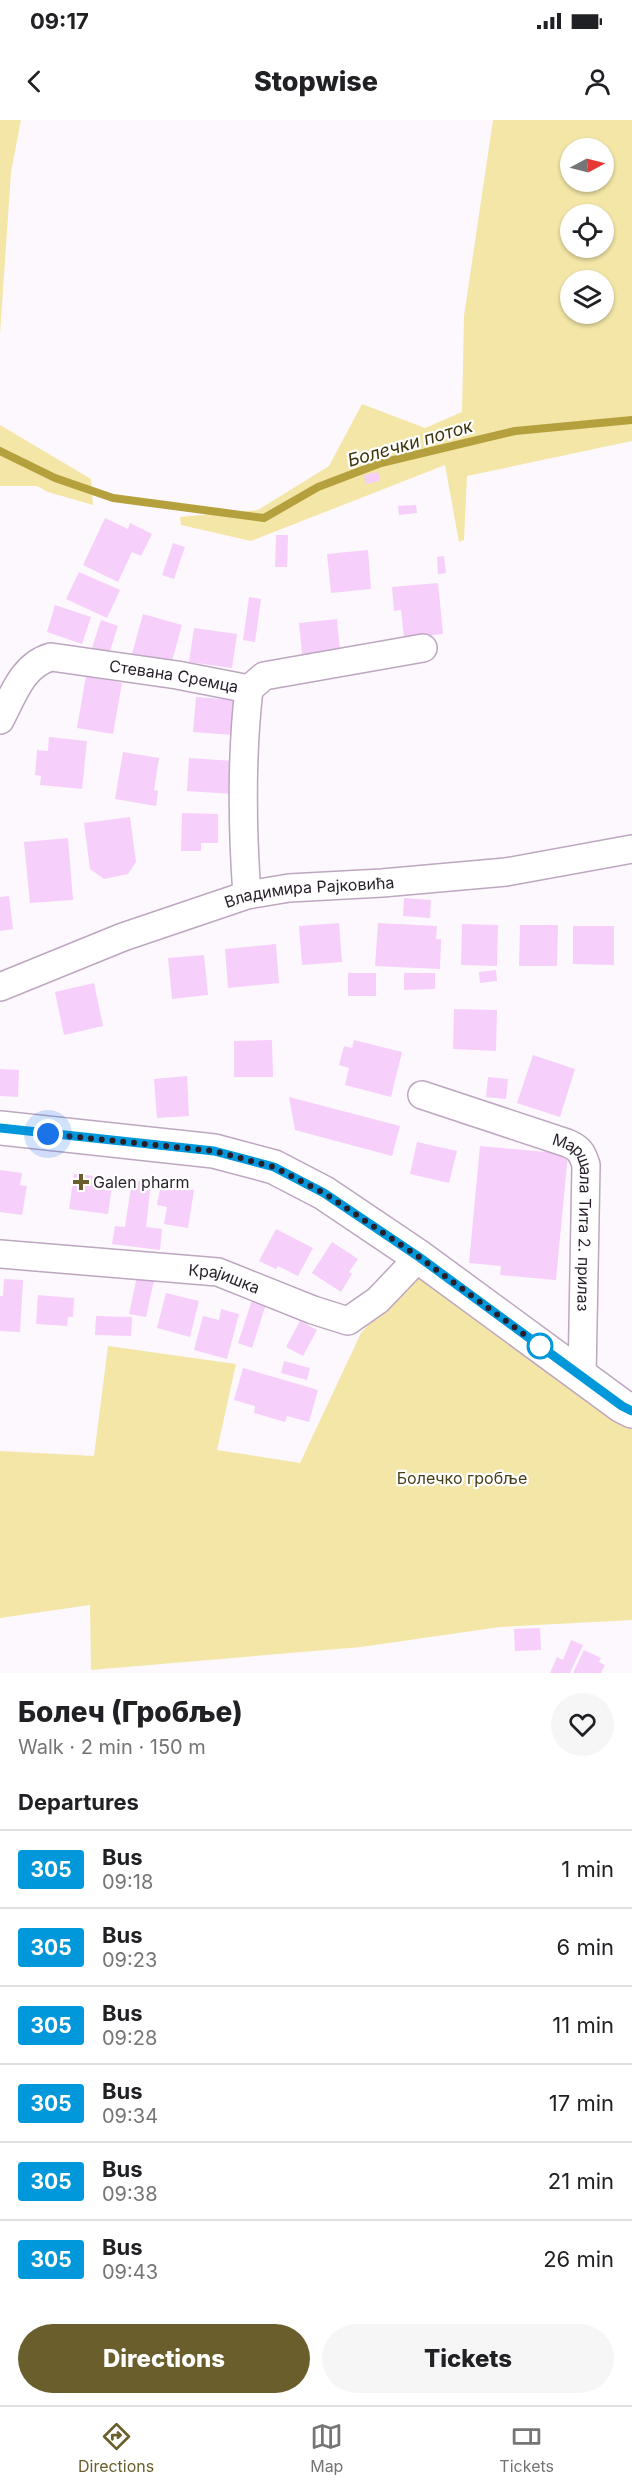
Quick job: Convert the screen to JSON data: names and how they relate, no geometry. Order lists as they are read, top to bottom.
{
  "streets": {
    "street": [
      "Стевана Сремца",
      "Владимира Рајковића",
      "Маршала Тита 2. прилаз",
      "Крајишка"
    ]
  },
  "crossings": [
    ["Стевана Сремца", "Владимира Рајковића"]
  ],
  "water": ["Болечки поток"],
  "parks": ["Болечко гробље"],
  "places": {
    "health": ["Galen pharm"]
  },
  "lines": ["bus line 305"],
  "north": "right",
  "page": {
    "status": "09:17",
    "header": "Stopwise",
    "heading": [
      ["Болеч (Гробље)", "Walk · 2 min · 150 m"],
      "Departures"
    ],
    "list": [
      {
        "mark": "305",
        "name": "Bus",
        "note": "09:18",
        "value": "1 min"
      },
      {
        "mark": "305",
        "name": "Bus",
        "note": "09:23",
        "value": "6 min"
      },
      {
        "mark": "305",
        "name": "Bus",
        "note": "09:28",
        "value": "11 min"
      },
      {
        "mark": "305",
        "name": "Bus",
        "note": "09:34",
        "value": "17 min"
      },
      {
        "mark": "305",
        "name": "Bus",
        "note": "09:38",
        "value": "21 min"
      },
      {
        "mark": "305",
        "name": "Bus",
        "note": "09:43",
        "value": "26 min"
      }
    ],
    "buttons": ["Directions", "Tickets"],
    "tabs": ["Directions", "Map", "Tickets"]
  }
}
